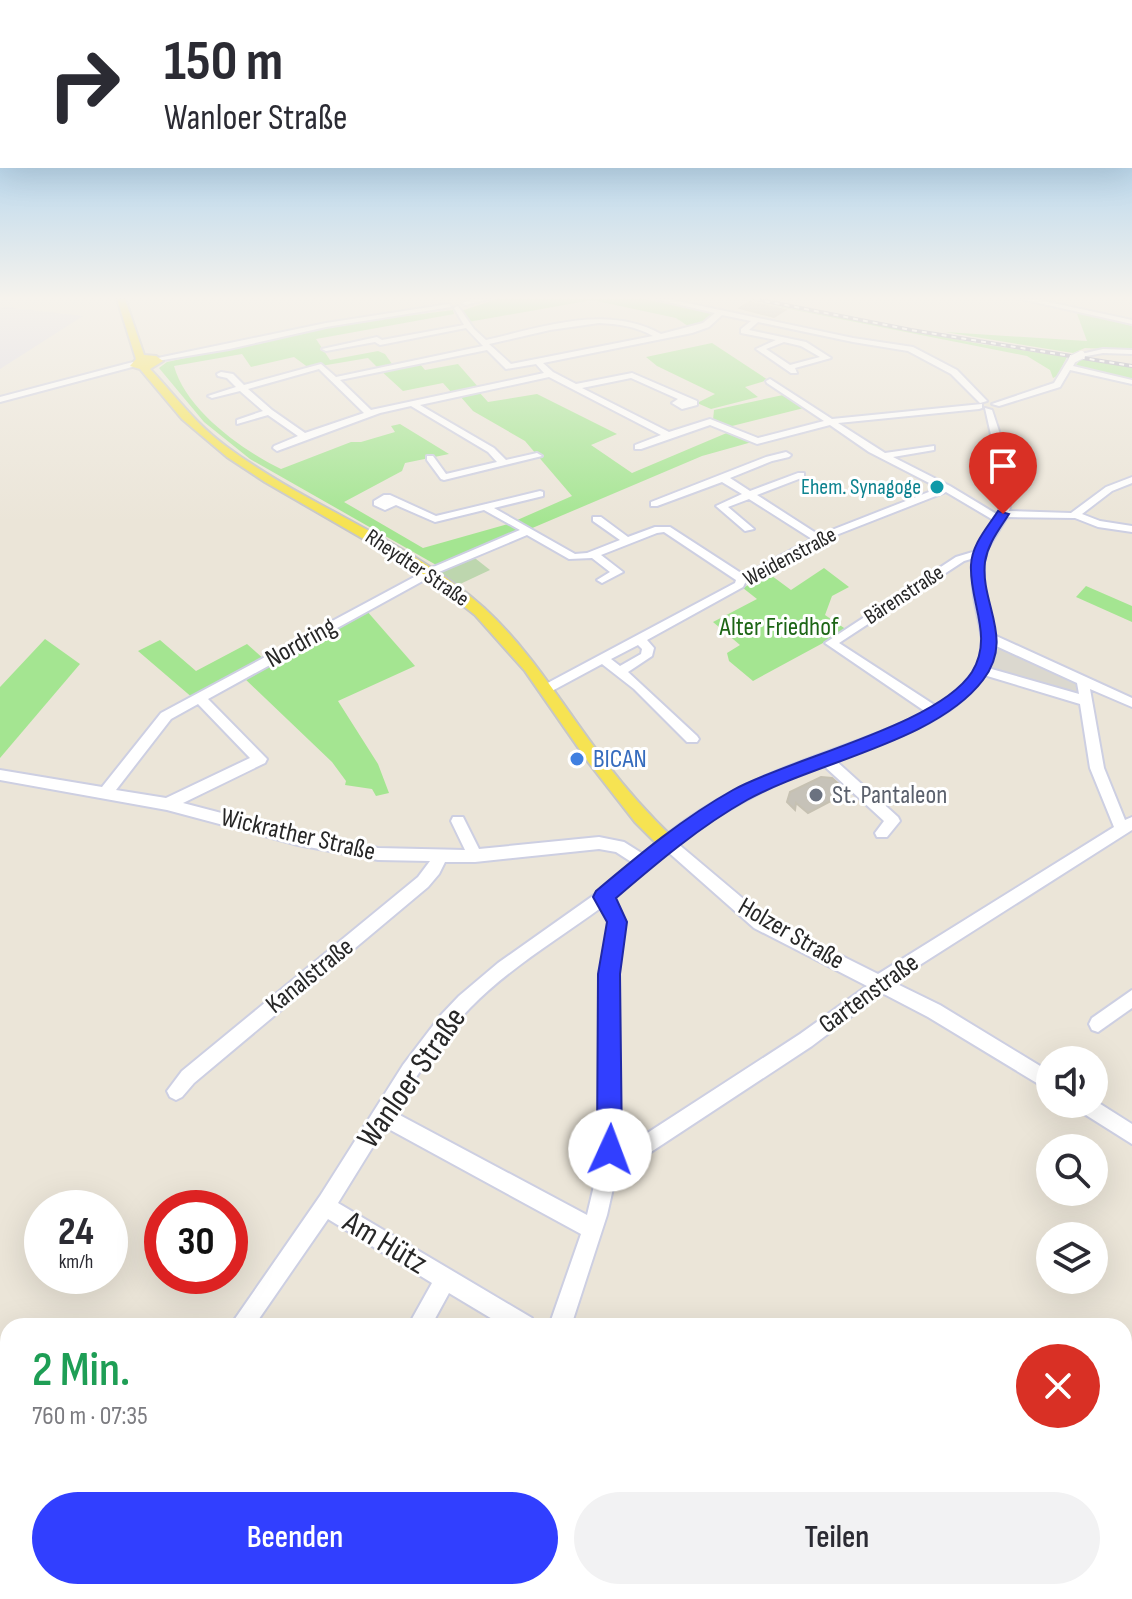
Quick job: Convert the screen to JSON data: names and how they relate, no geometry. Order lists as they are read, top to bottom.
{
  "streets": {
    "main road": ["Rheydter Straße"],
    "street": [
      "Weidenstraße",
      "Bärenstraße",
      "Nordring",
      "Wickrather Straße",
      "Holzer Straße",
      "Kanalstraße",
      "Gartenstraße",
      "Wanloer Straße",
      "Am Hütz"
    ]
  },
  "crossings": [
    ["Weidenstraße", "Rheydter Straße"],
    ["Rheydter Straße", "Nordring"],
    ["Rheydter Straße", "Holzer Straße"],
    ["Rheydter Straße", "Wanloer Straße"],
    ["Bärenstraße", "Wanloer Straße"],
    ["Nordring", "Wickrather Straße"],
    ["Wickrather Straße", "Kanalstraße"],
    ["Wickrather Straße", "Wanloer Straße"],
    ["Holzer Straße", "Gartenstraße"],
    ["Holzer Straße", "Wanloer Straße"],
    ["Wanloer Straße", "Am Hütz"]
  ],
  "parks": ["Alter Friedhof"],
  "places": ["Ehem. Synagoge", "BICAN", "St. Pantaleon"],
  "page": {
    "turn": ["150 m", "Wanloer Straße"],
    "speed": "24 km/h",
    "limit": "30",
    "heading": ["2 Min.", "760 m · 07:35"],
    "buttons": ["Beenden", "Teilen"]
  }
}
